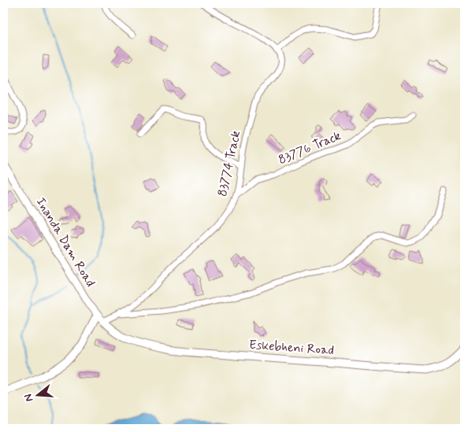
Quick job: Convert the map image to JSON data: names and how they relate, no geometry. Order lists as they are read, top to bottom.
{
  "streets": {
    "street": [
      "83776 Track",
      "83774 Track",
      "Inanda Dam Road",
      "Eskebheni Road"
    ]
  },
  "crossings": [
    ["83776 Track", "83774 Track"],
    ["83774 Track", "Inanda Dam Road"],
    ["Inanda Dam Road", "Eskebheni Road"]
  ],
  "north": "left"
}
